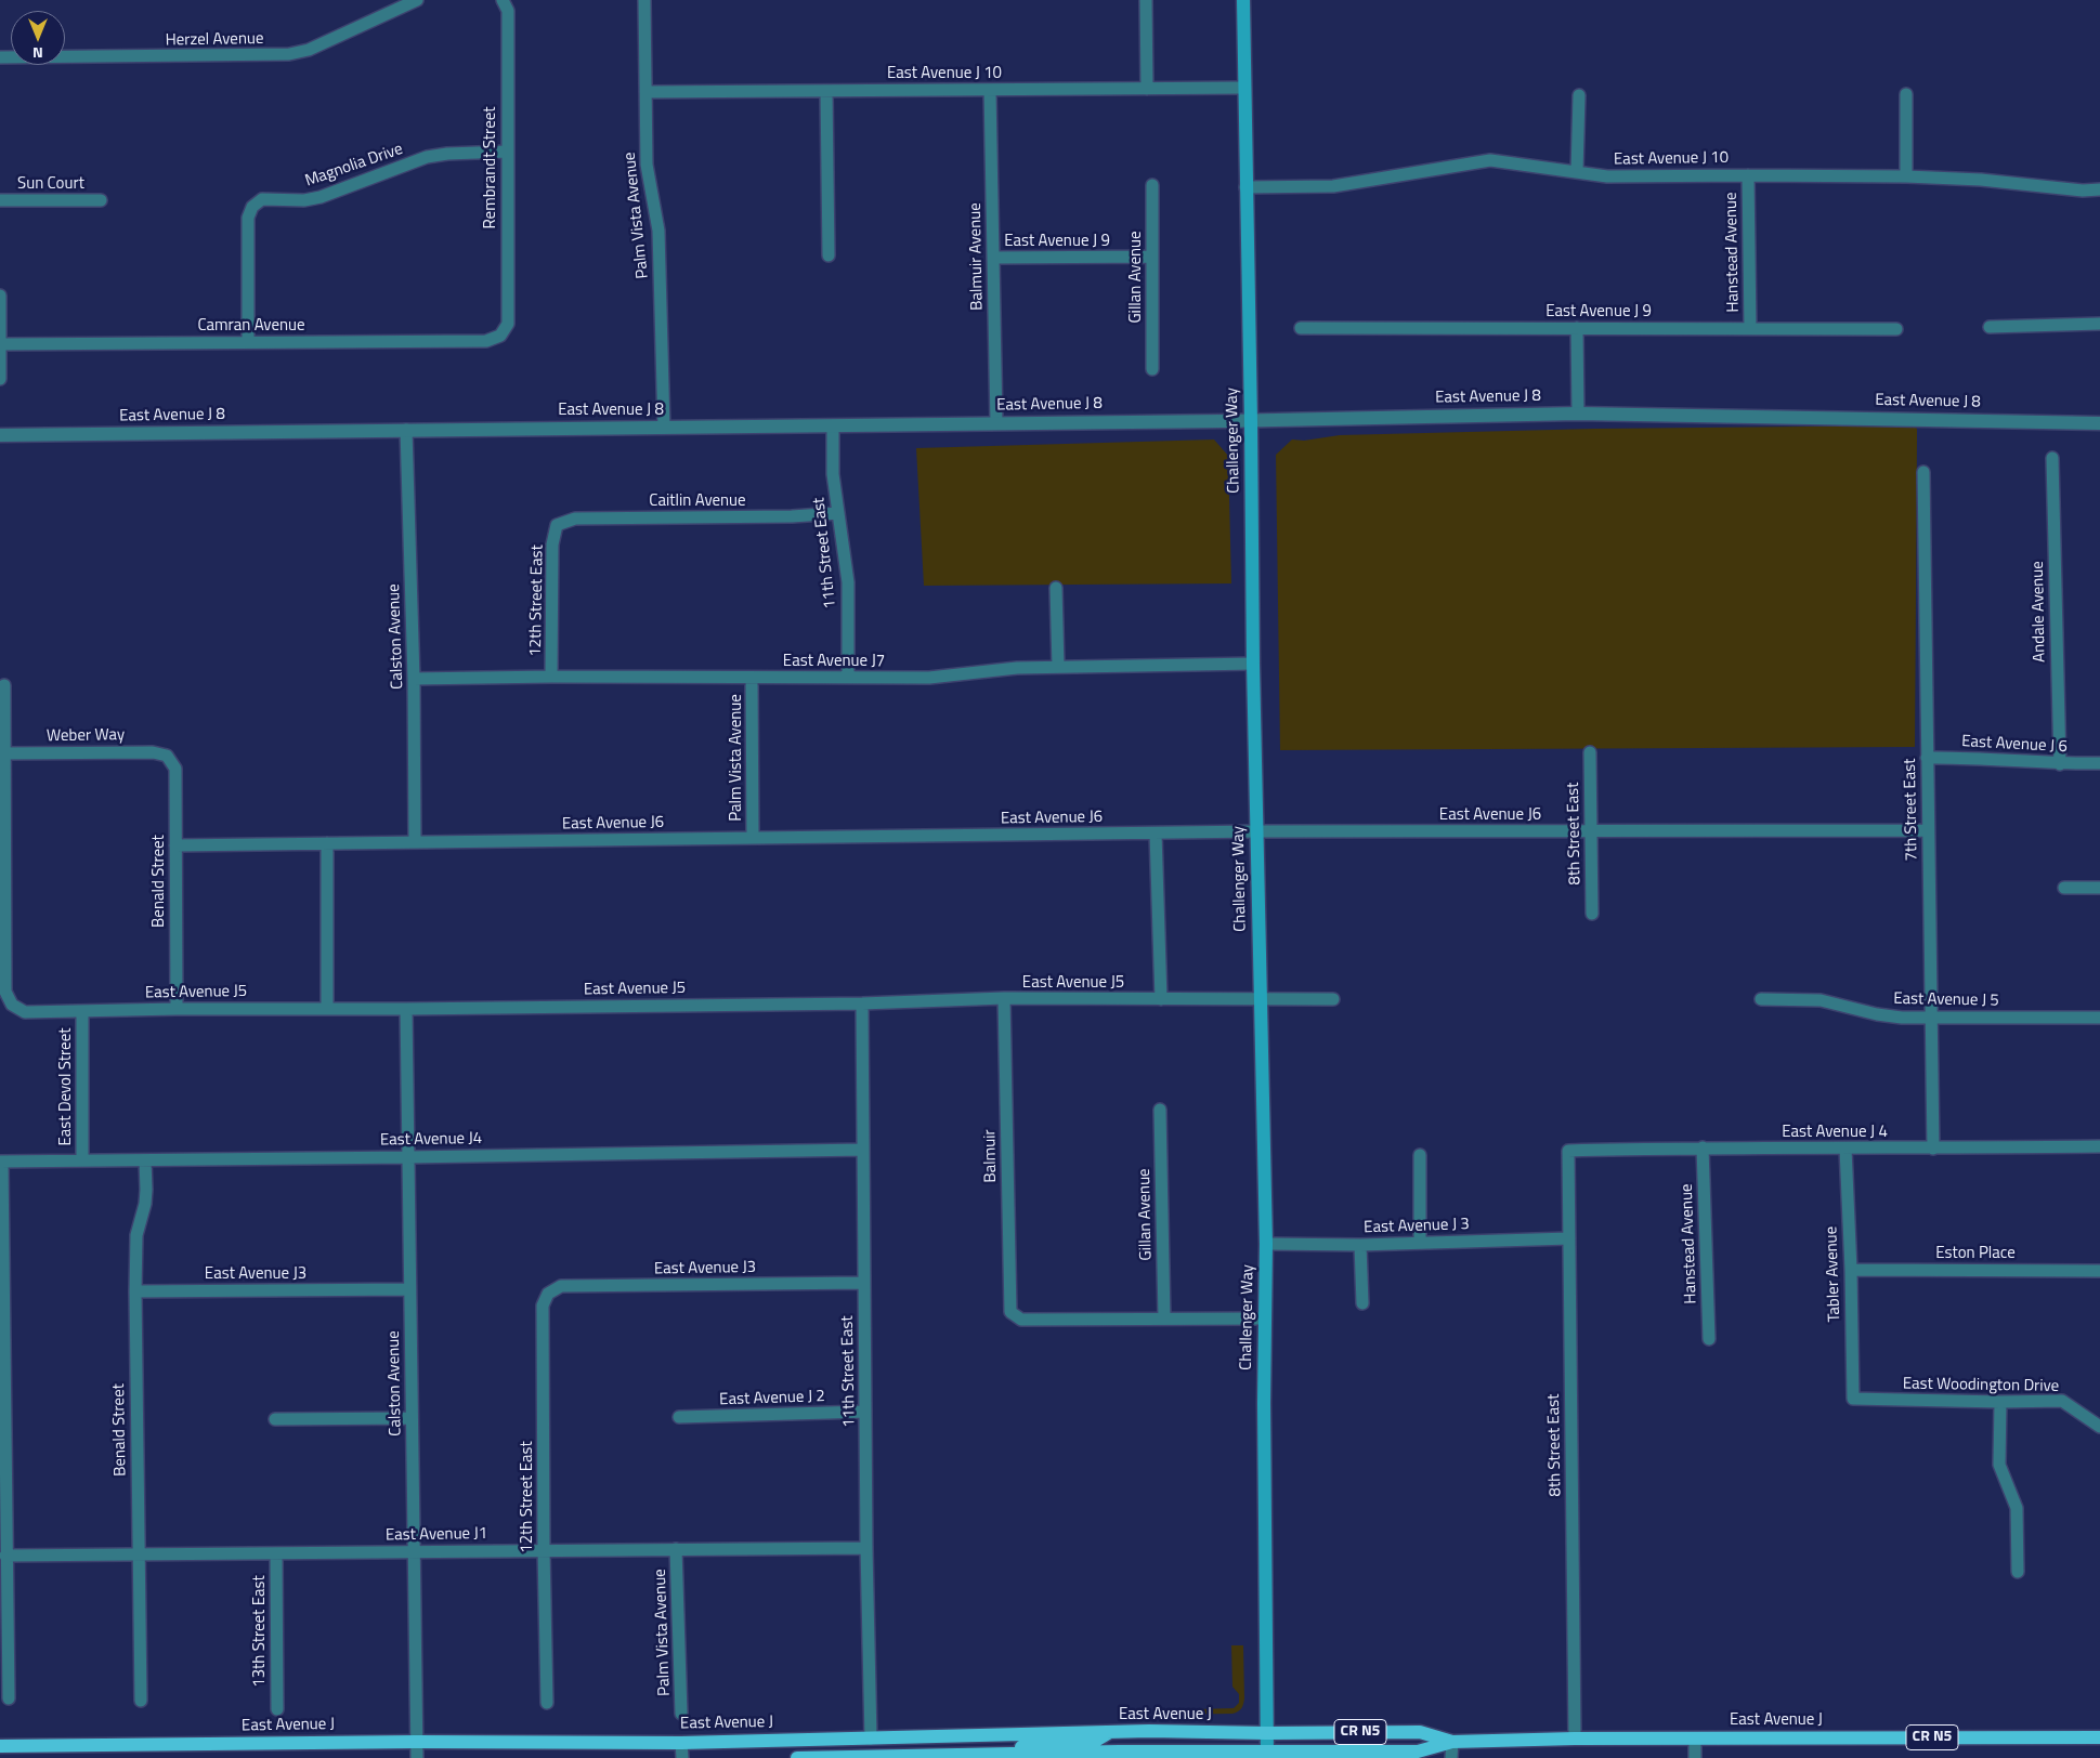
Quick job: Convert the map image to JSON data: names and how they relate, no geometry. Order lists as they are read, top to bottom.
{
  "streets": {
    "main road": ["Challenger Way", "East Avenue J", "CR N5"],
    "street": [
      "Herzel Avenue",
      "East Avenue J 10",
      "Magnolia Drive",
      "Rembrandt Street",
      "Sun Court",
      "Palm Vista Avenue",
      "East Avenue J 9",
      "Hanstead Avenue",
      "Balmuir Avenue",
      "Gillan Avenue",
      "Camran Avenue",
      "East Avenue J 8",
      "Caitlin Avenue",
      "11th Street East",
      "12th Street East",
      "Andale Avenue",
      "Calston Avenue",
      "East Avenue J7",
      "Weber Way",
      "East Avenue J 6",
      "7th Street East",
      "East Avenue J6",
      "8th Street East",
      "Benald Street",
      "East Avenue J5",
      "East Avenue J 5",
      "East Devol Street",
      "East Avenue J 4",
      "East Avenue J4",
      "Balmuir",
      "East Avenue J 3",
      "Eston Place",
      "East Avenue J3",
      "Tabler Avenue",
      "East Woodington Drive",
      "East Avenue J 2",
      "East Avenue J1",
      "13th Street East"
    ]
  },
  "crossings": [
    ["East Avenue J 10", "Palm Vista Avenue"],
    ["East Avenue J 10", "Hanstead Avenue"],
    ["East Avenue J 10", "Balmuir Avenue"],
    ["East Avenue J 10", "Challenger Way"],
    ["Magnolia Drive", "Rembrandt Street"],
    ["Magnolia Drive", "Camran Avenue"],
    ["Rembrandt Street", "Camran Avenue"],
    ["Palm Vista Avenue", "East Avenue J 8"],
    ["Palm Vista Avenue", "East Avenue J7"],
    ["Palm Vista Avenue", "East Avenue J6"],
    ["Palm Vista Avenue", "East Avenue J1"],
    ["East Avenue J 9", "Hanstead Avenue"],
    ["East Avenue J 9", "Balmuir Avenue"],
    ["East Avenue J 9", "Gillan Avenue"],
    ["Hanstead Avenue", "East Avenue J 4"],
    ["Balmuir Avenue", "East Avenue J 8"],
    ["Gillan Avenue", "Balmuir"],
    ["East Avenue J 8", "Challenger Way"],
    ["East Avenue J 8", "11th Street East"],
    ["East Avenue J 8", "Calston Avenue"],
    ["Challenger Way", "East Avenue J7"],
    ["Challenger Way", "East Avenue J6"],
    ["Challenger Way", "East Avenue J5"],
    ["Challenger Way", "East Avenue J 3"],
    ["Challenger Way", "East Avenue J"],
    ["Caitlin Avenue", "11th Street East"],
    ["Caitlin Avenue", "12th Street East"],
    ["11th Street East", "East Avenue J7"],
    ["11th Street East", "East Avenue J5"],
    ["11th Street East", "East Avenue J4"],
    ["11th Street East", "East Avenue J3"],
    ["11th Street East", "East Avenue J 2"],
    ["11th Street East", "East Avenue J1"],
    ["11th Street East", "East Avenue J"],
    ["12th Street East", "East Avenue J7"],
    ["12th Street East", "East Avenue J3"],
    ["12th Street East", "East Avenue J1"],
    ["Andale Avenue", "East Avenue J 6"],
    ["Calston Avenue", "East Avenue J7"],
    ["Calston Avenue", "East Avenue J6"],
    ["Calston Avenue", "East Avenue J5"],
    ["Calston Avenue", "East Avenue J4"],
    ["Calston Avenue", "East Avenue J3"],
    ["Calston Avenue", "East Avenue J1"],
    ["Calston Avenue", "East Avenue J"],
    ["Weber Way", "Benald Street"],
    ["Weber Way", "East Avenue J5"],
    ["East Avenue J 6", "7th Street East"],
    ["7th Street East", "East Avenue J6"],
    ["7th Street East", "East Avenue J 5"],
    ["7th Street East", "East Avenue J 4"],
    ["East Avenue J6", "8th Street East"],
    ["East Avenue J6", "Benald Street"],
    ["8th Street East", "East Avenue J 4"],
    ["8th Street East", "East Avenue J 3"],
    ["8th Street East", "East Avenue J"],
    ["Benald Street", "East Avenue J5"],
    ["Benald Street", "East Avenue J4"],
    ["Benald Street", "East Avenue J3"],
    ["Benald Street", "East Avenue J1"],
    ["East Avenue J5", "East Devol Street"],
    ["East Avenue J5", "Balmuir"],
    ["East Devol Street", "East Avenue J4"],
    ["East Avenue J 4", "Tabler Avenue"],
    ["Eston Place", "Tabler Avenue"],
    ["Tabler Avenue", "East Woodington Drive"],
    ["East Avenue J1", "13th Street East"]
  ],
  "north": "bottom"
}
